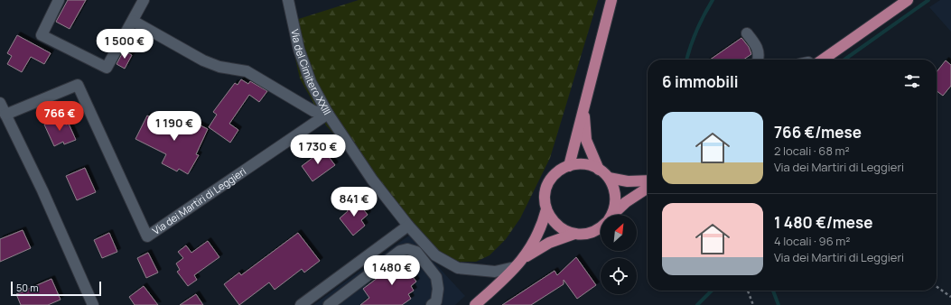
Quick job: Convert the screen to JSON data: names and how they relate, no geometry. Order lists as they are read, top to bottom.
{
  "streets": {
    "street": ["Via del Cimitero XXIII", "Via dei Martiri di Leggieri"]
  },
  "crossings": [
    ["Via del Cimitero XXIII", "Via dei Martiri di Leggieri"]
  ],
  "scale_bar": "50 m",
  "north": "top right",
  "page": {
    "price": [
      "1 500 €",
      "766 €",
      "1 190 €",
      "1 730 €",
      "841 €",
      "1 480 €"
    ],
    "heading": "6 immobili",
    "list": [
      {
        "name": "766 €/mese",
        "note": "2 locali · 68 m² · Via dei Martiri di Leggieri"
      },
      {
        "name": "1 480 €/mese",
        "note": "4 locali · 96 m² · Via dei Martiri di Leggieri"
      }
    ],
    "scale": "50 m"
  }
}
